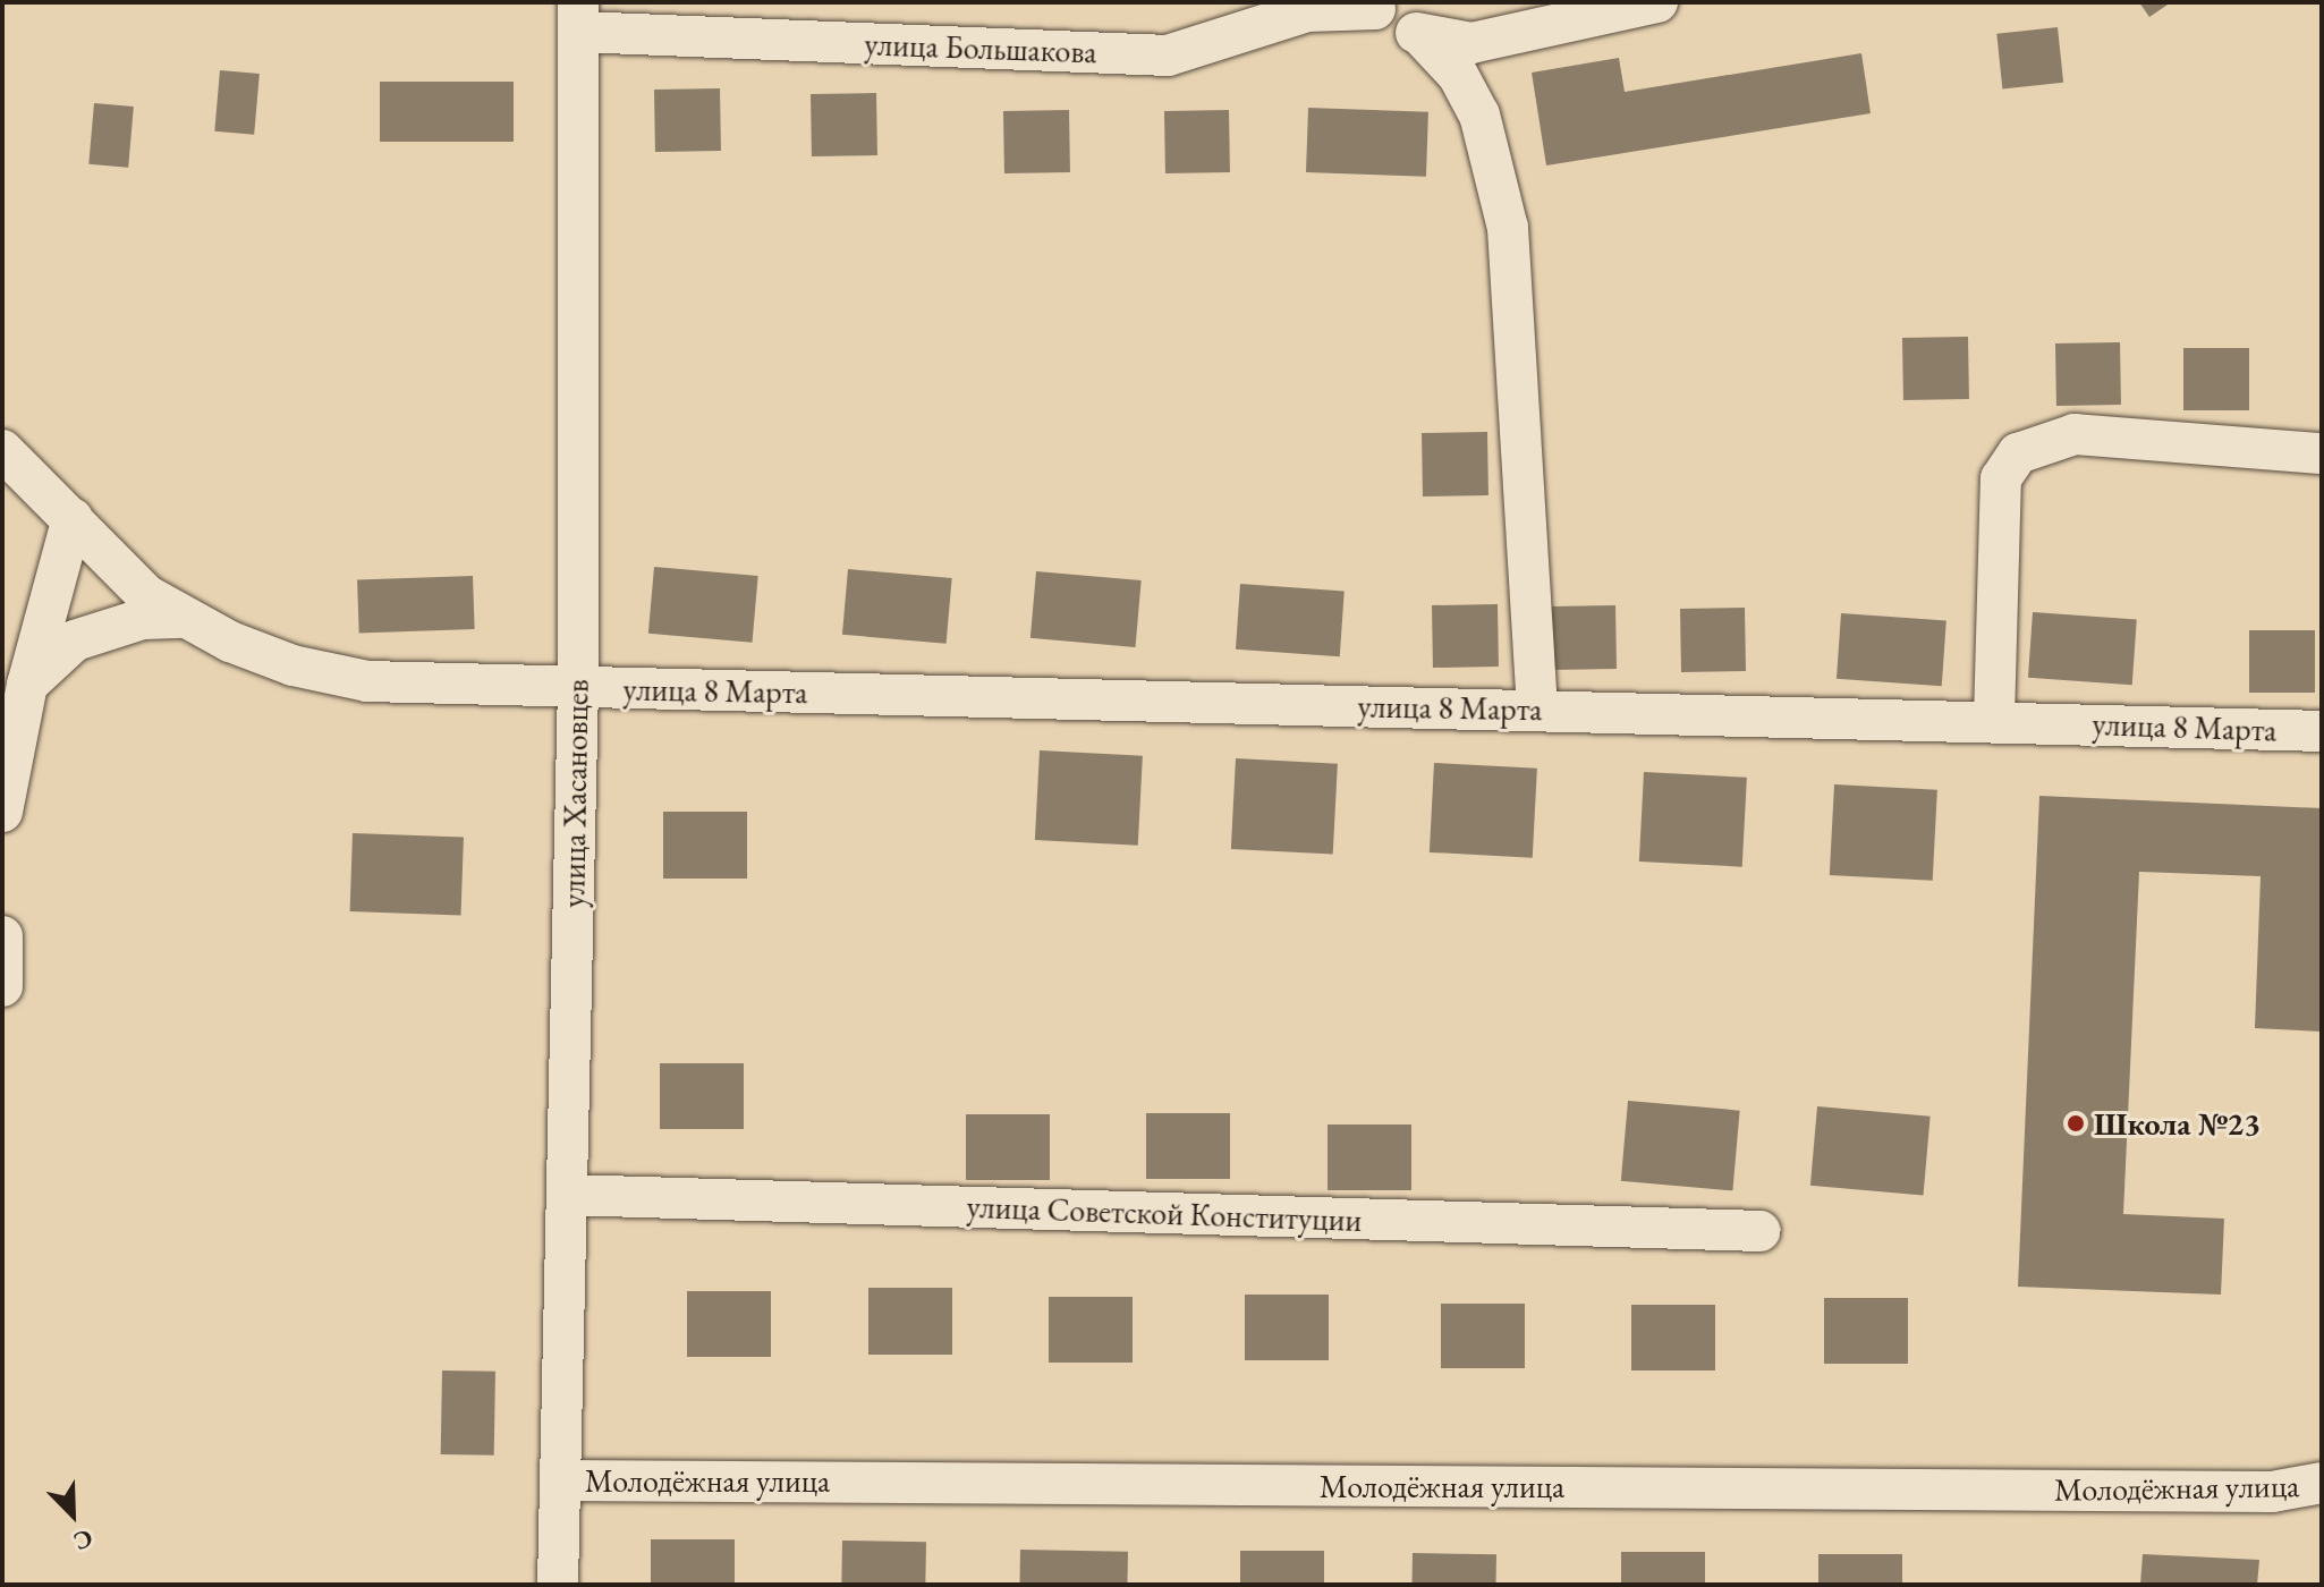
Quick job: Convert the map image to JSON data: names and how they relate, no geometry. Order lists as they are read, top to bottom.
{
  "streets": {
    "street": [
      "улица Большакова",
      "улица 8 Марта",
      "улица Хасановцев",
      "улица Советской Конституции",
      "Молодёжная улица"
    ]
  },
  "crossings": [
    ["улица Большакова", "улица Хасановцев"],
    ["улица 8 Марта", "улица Хасановцев"],
    ["улица Хасановцев", "улица Советской Конституции"],
    ["улица Хасановцев", "Молодёжная улица"]
  ],
  "places": ["Школа №23"],
  "north": "bottom right"
}
